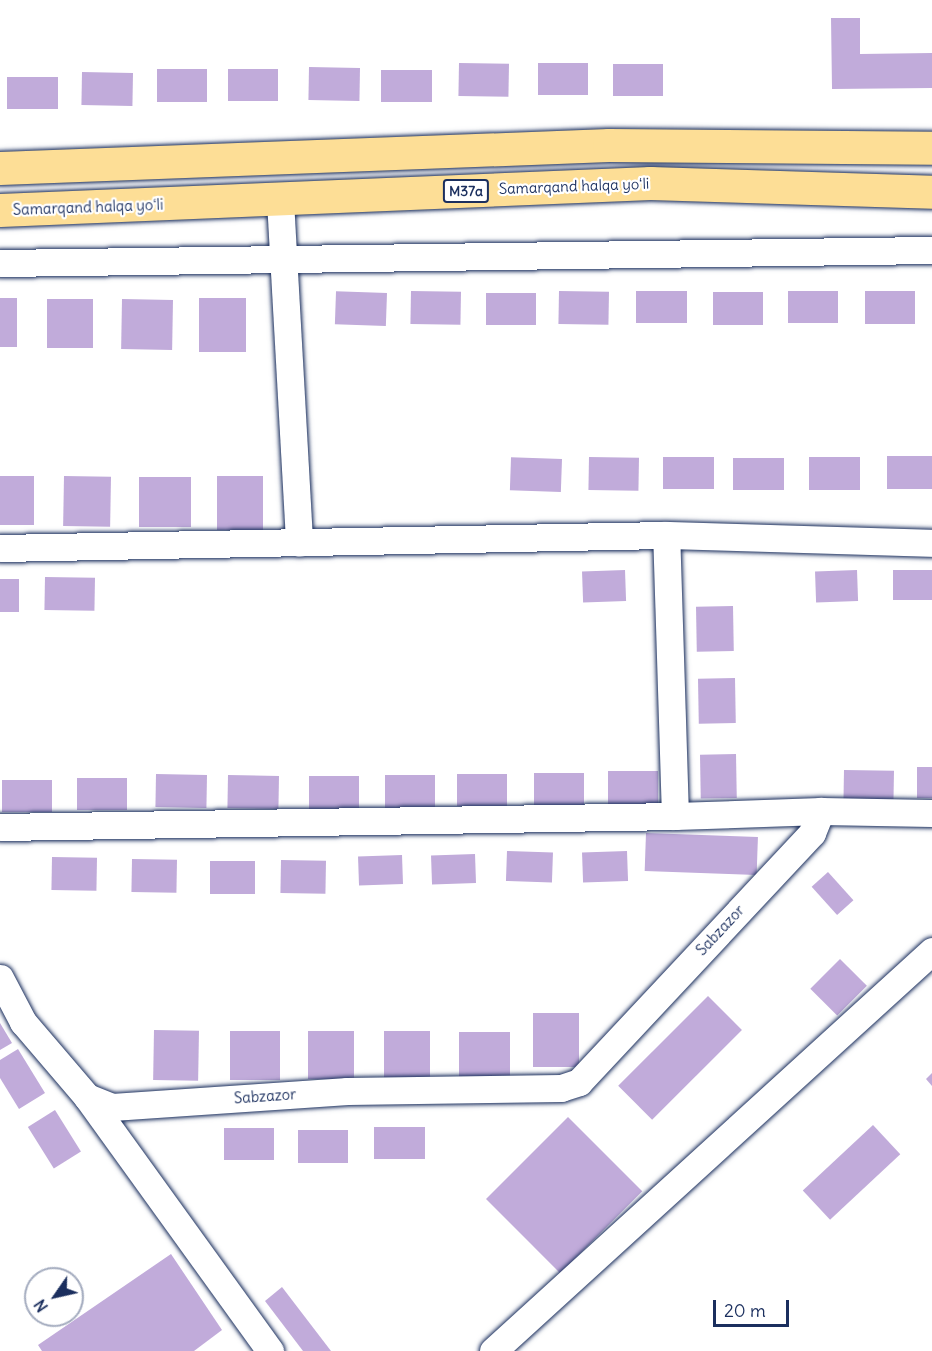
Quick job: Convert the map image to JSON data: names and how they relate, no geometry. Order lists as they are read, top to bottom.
{
  "streets": {
    "highway": ["Samarqand halqa yoʻli", "M37a"],
    "street": ["Sabzazor"]
  },
  "scale_bar": "20 m",
  "north": "bottom left"
}
